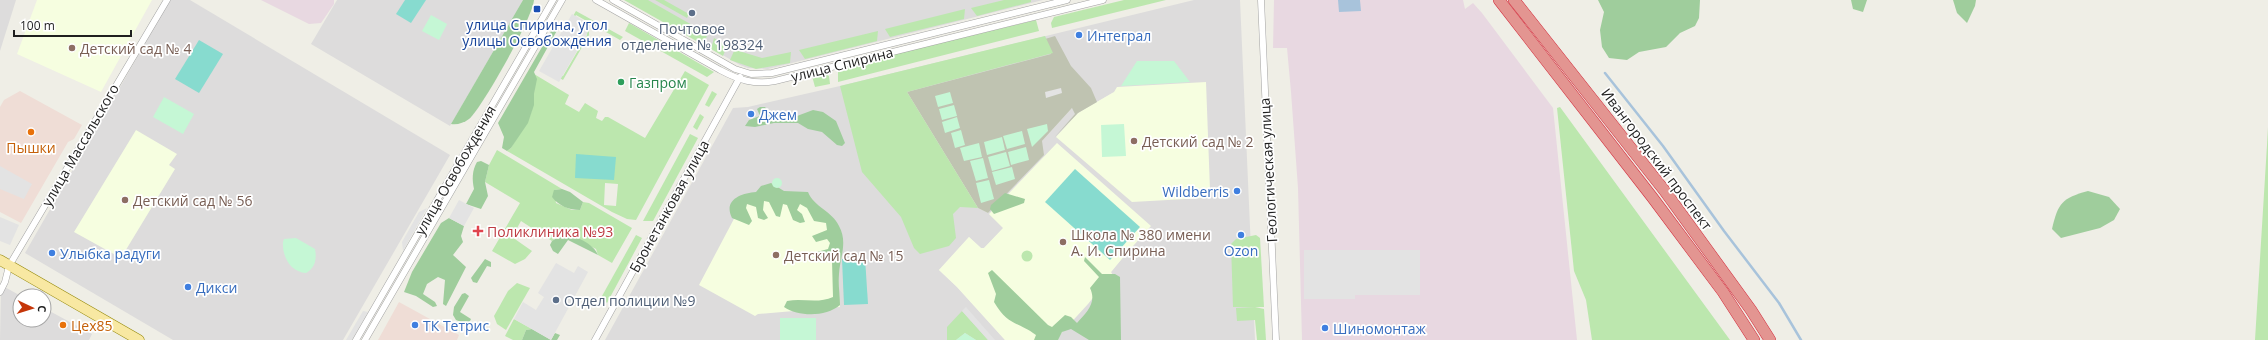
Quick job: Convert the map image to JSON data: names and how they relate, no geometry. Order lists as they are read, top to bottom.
{
  "streets": {
    "highway": ["Ивангородский проспект"],
    "street": [
      "улица Спирина",
      "улица Массальского",
      "улица Освобождения",
      "Геологическая улица",
      "Бронетанковая улица"
    ]
  },
  "crossings": [
    ["улица Спирина", "Бронетанковая улица"]
  ],
  "places": {
    "transit": ["улица Спирина, угол улицы Освобождения"],
    "other": [
      "Почтовое отделение № 198324",
      "Интеграл",
      "Детский сад № 4",
      "Газпром",
      "Джем",
      "Пышки",
      "Детский сад № 2",
      "Wildberris",
      "Детский сад № 56",
      "Ozon",
      "Школа № 380 имени А. И. Спирина",
      "Улыбка радуги",
      "Детский сад № 15",
      "Дикси",
      "Отдел полиции №9",
      "Цех85",
      "ТК Тетрис",
      "Шиномонтаж"
    ],
    "health": ["Поликлиника №93"]
  },
  "scale_bar": "100 m",
  "north": "right"
}
